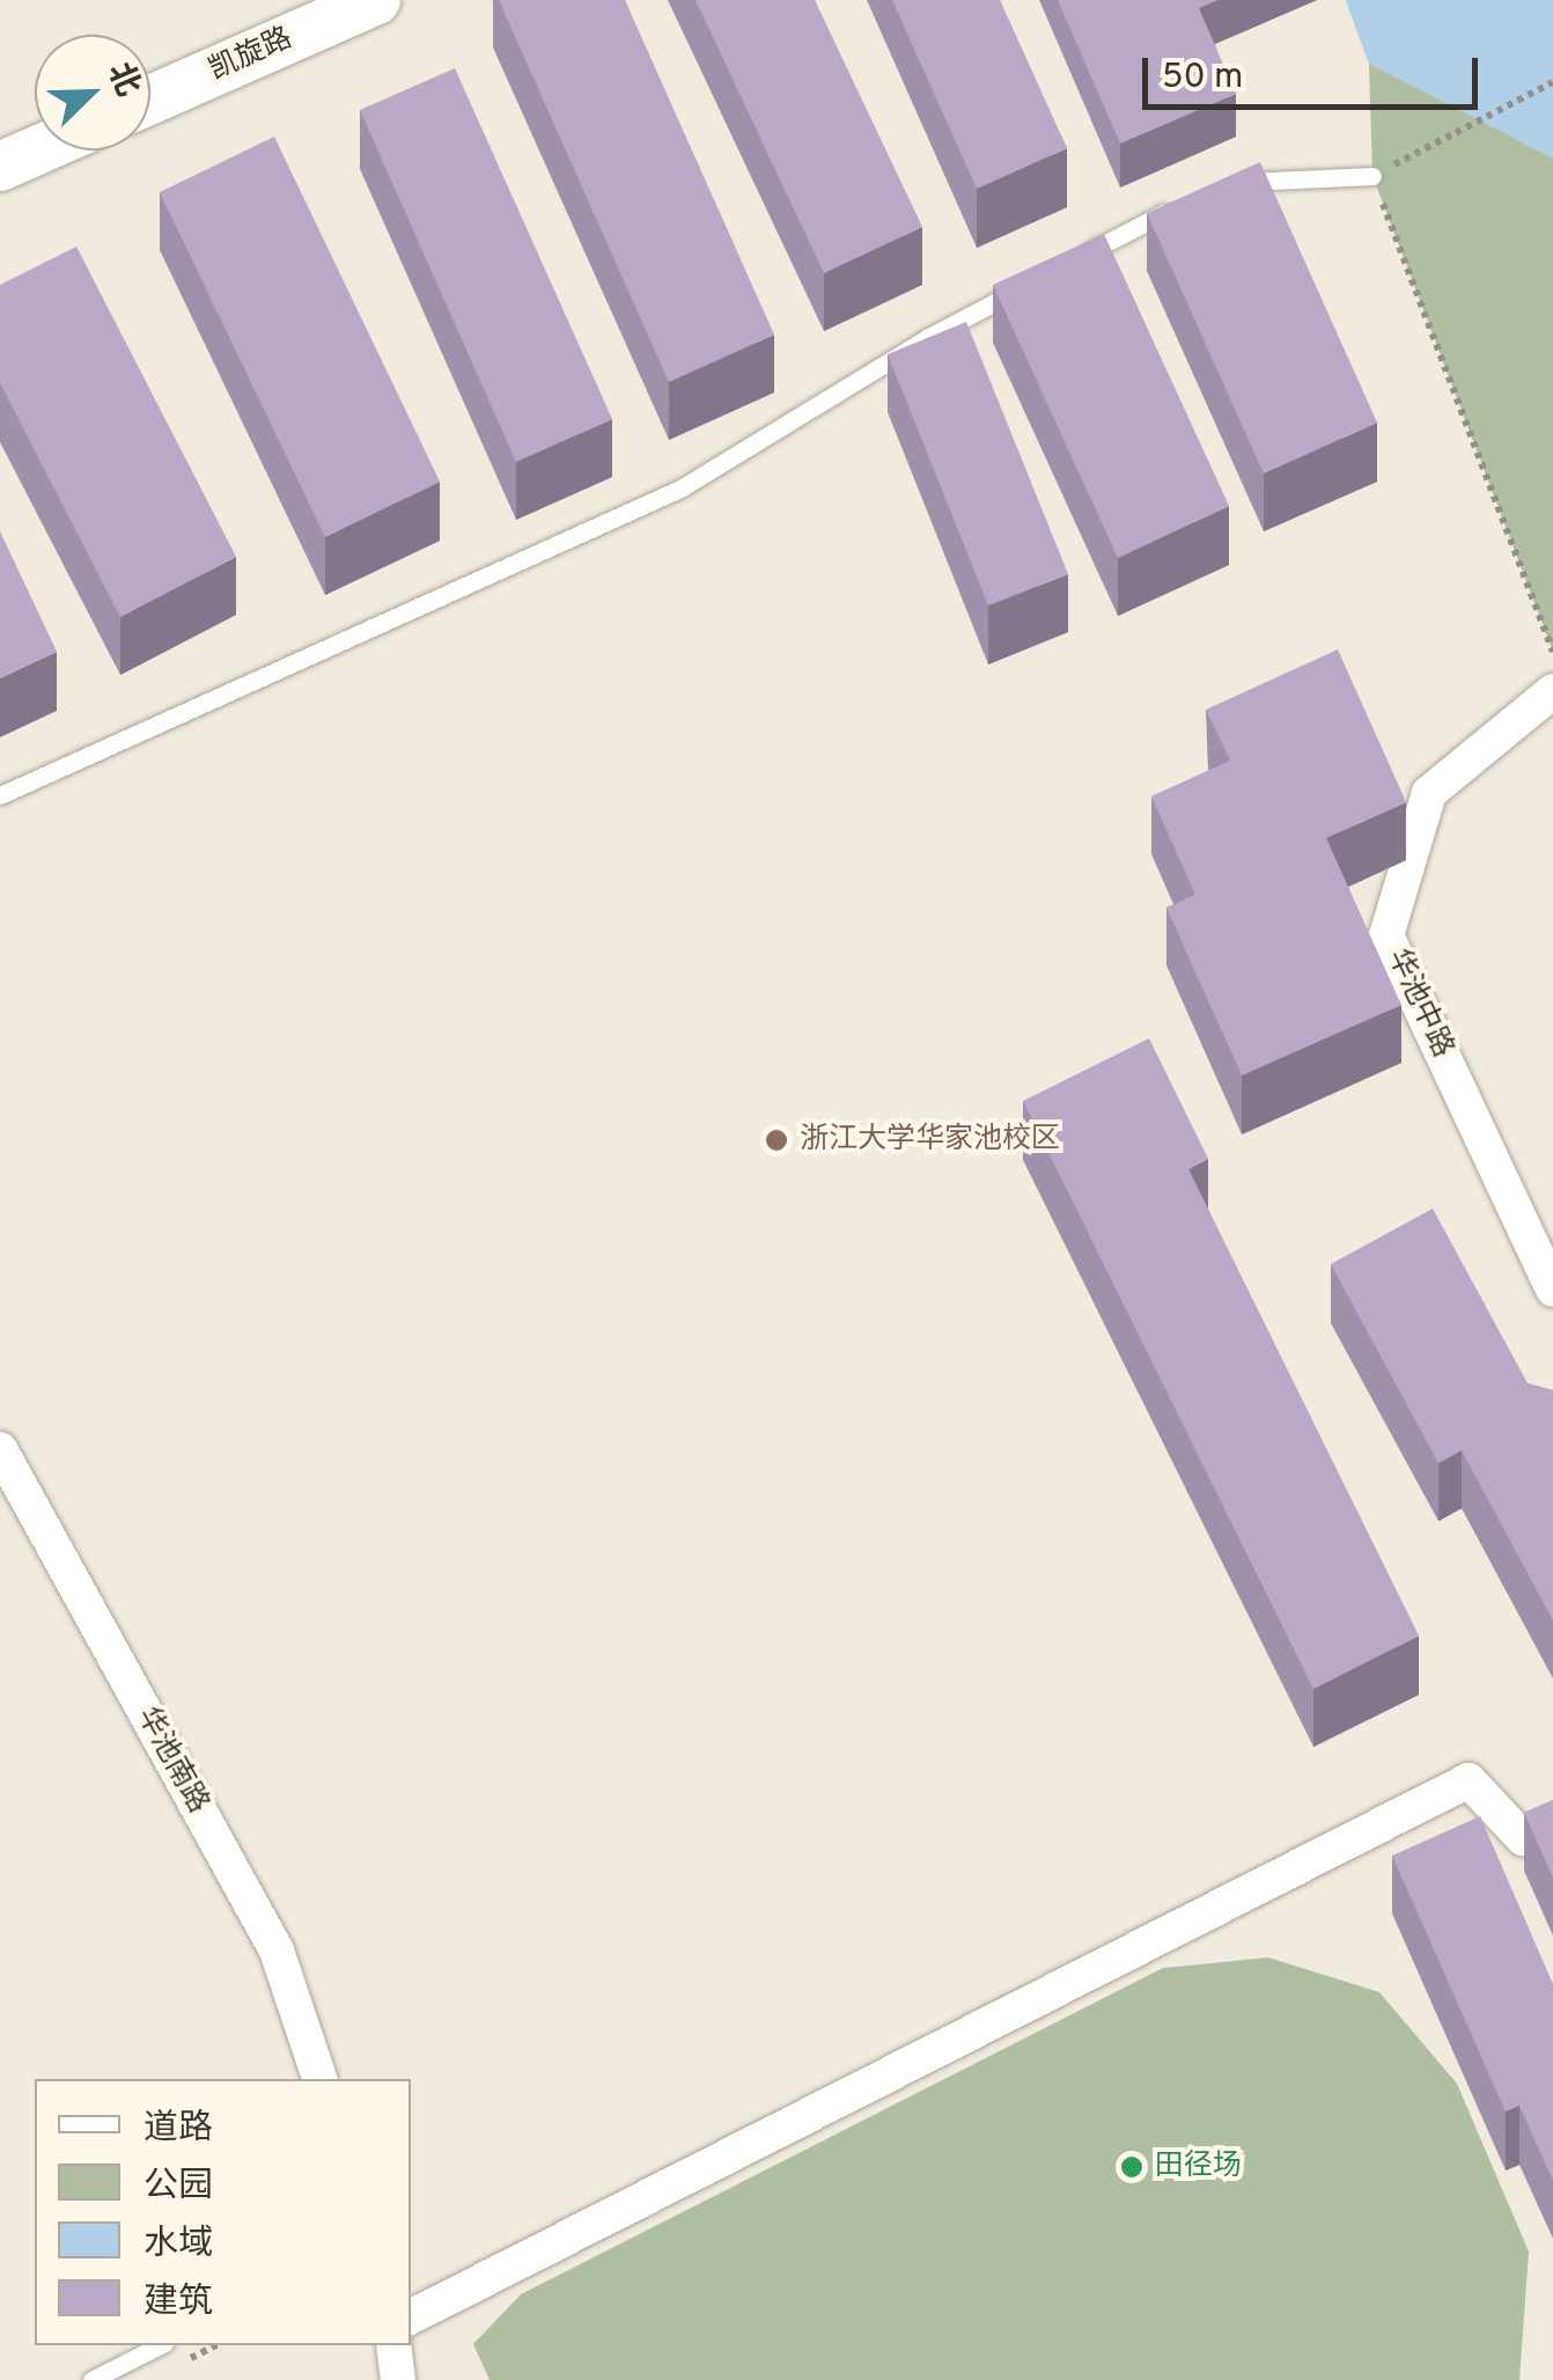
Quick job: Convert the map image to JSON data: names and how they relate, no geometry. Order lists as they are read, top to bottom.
{
  "streets": {
    "main road": ["凯旋路"],
    "street": ["华池中路", "华池南路"]
  },
  "places": ["浙江大学华家池校区", "田径场"],
  "legend": [
    "道路",
    "公园",
    "水域",
    "建筑"
  ],
  "scale_bar": "50 m",
  "north": "top right"
}
